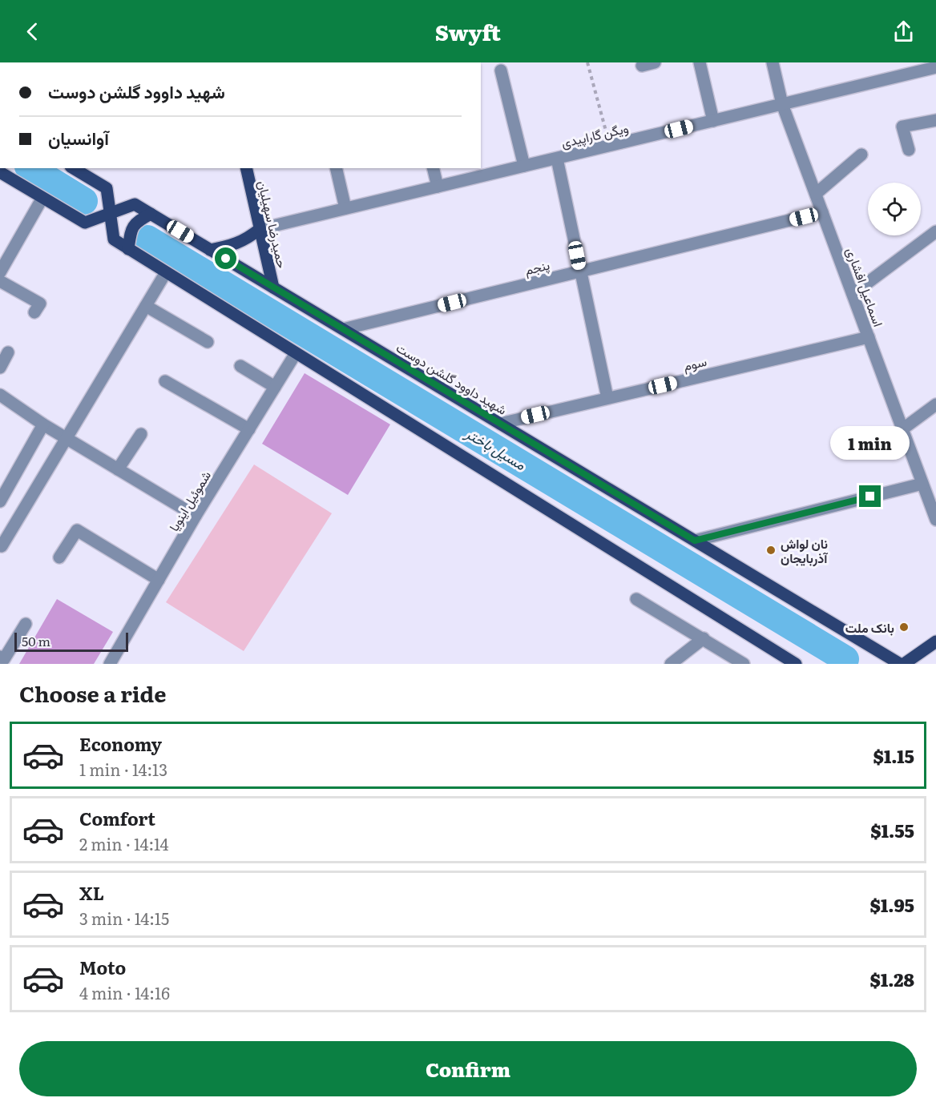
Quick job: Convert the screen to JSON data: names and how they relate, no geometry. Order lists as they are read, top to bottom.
{
  "streets": {
    "main road": ["حمیدرضا سهیلیان", "شهید داوود گلشن دوست"],
    "street": [
      "ویگن گاراپیدی",
      "پنجم",
      "اسماعیل افشاری",
      "سوم",
      "شموئیل اینویا"
    ]
  },
  "crossings": [
    ["ویگن گاراپیدی", "حمیدرضا سهیلیان"],
    ["ویگن گاراپیدی", "اسماعیل افشاری"],
    ["حمیدرضا سهیلیان", "شهید داوود گلشن دوست"],
    ["پنجم", "اسماعیل افشاری"],
    ["پنجم", "شهید داوود گلشن دوست"],
    ["اسماعیل افشاری", "سوم"],
    ["سوم", "شهید داوود گلشن دوست"]
  ],
  "water": ["مسیل باختر"],
  "places": ["نان لواش آذربایجان", "بانک ملت"],
  "scale_bar": "50 m",
  "page": {
    "header": "Swyft",
    "banner": ["شهید داوود گلشن دوست", "آوانسیان"],
    "bubble": "1 min",
    "scale": "50 m",
    "heading": "Choose a ride",
    "list": [
      {
        "name": "Economy",
        "note": "1 min · 14:13",
        "value": "$1.15"
      },
      {
        "name": "Comfort",
        "note": "2 min · 14:14",
        "value": "$1.55"
      },
      {
        "name": "XL",
        "note": "3 min · 14:15",
        "value": "$1.95"
      },
      {
        "name": "Moto",
        "note": "4 min · 14:16",
        "value": "$1.28"
      }
    ],
    "buttons": "Confirm"
  }
}
